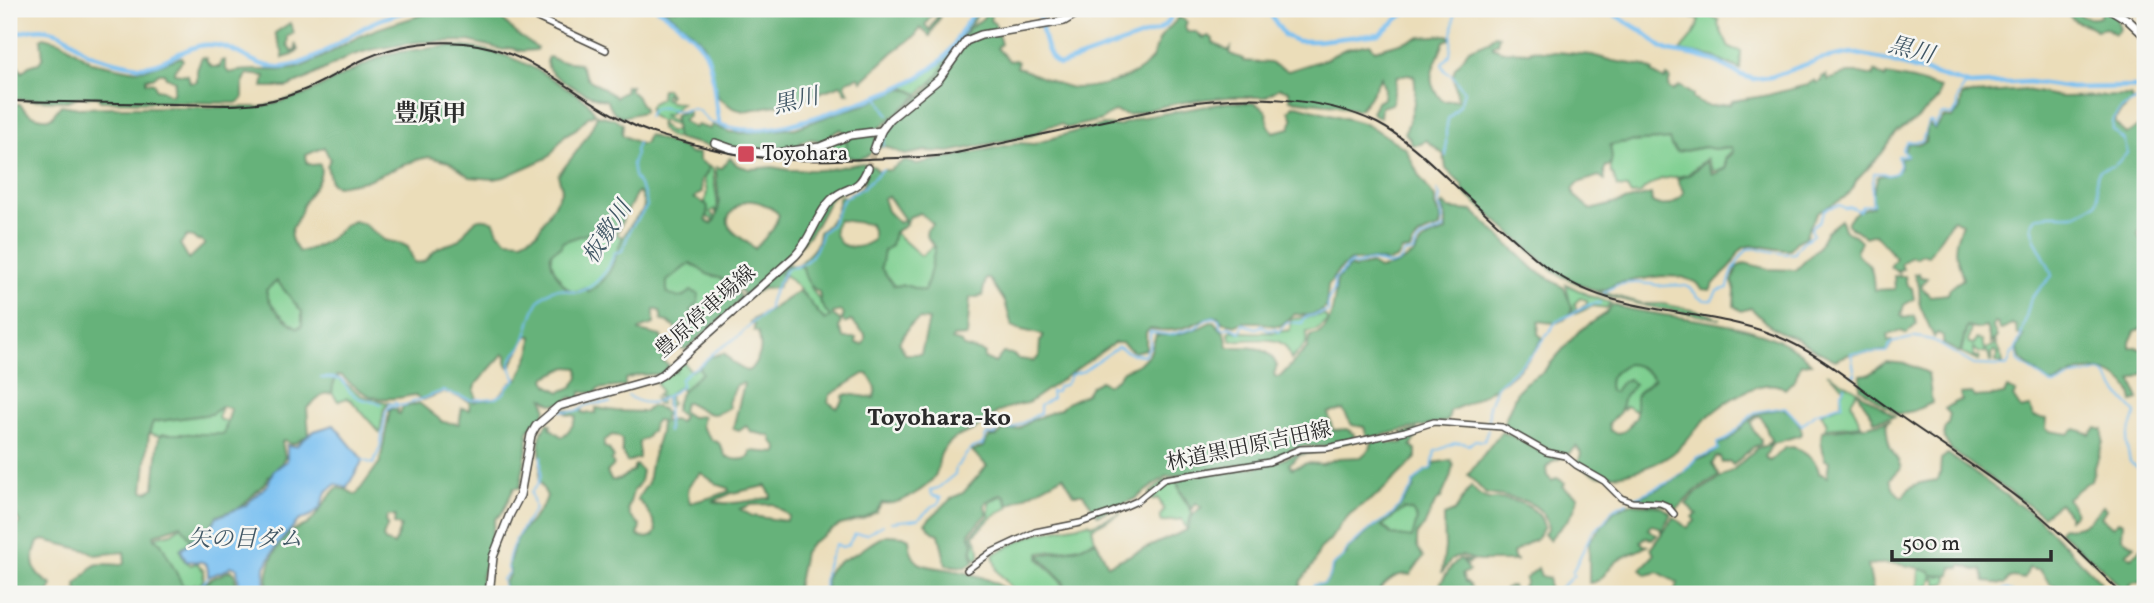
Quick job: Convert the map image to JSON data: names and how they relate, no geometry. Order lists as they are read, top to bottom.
{
  "streets": {
    "main road": ["豊原停車場線"],
    "street": ["林道黒田原吉田線"]
  },
  "districts": ["豊原甲", "Toyohara-ko"],
  "water": ["黒川", "板敷川", "矢の目ダム"],
  "places": {
    "transit": ["Toyohara"]
  },
  "scale_bar": "500 m"
}
